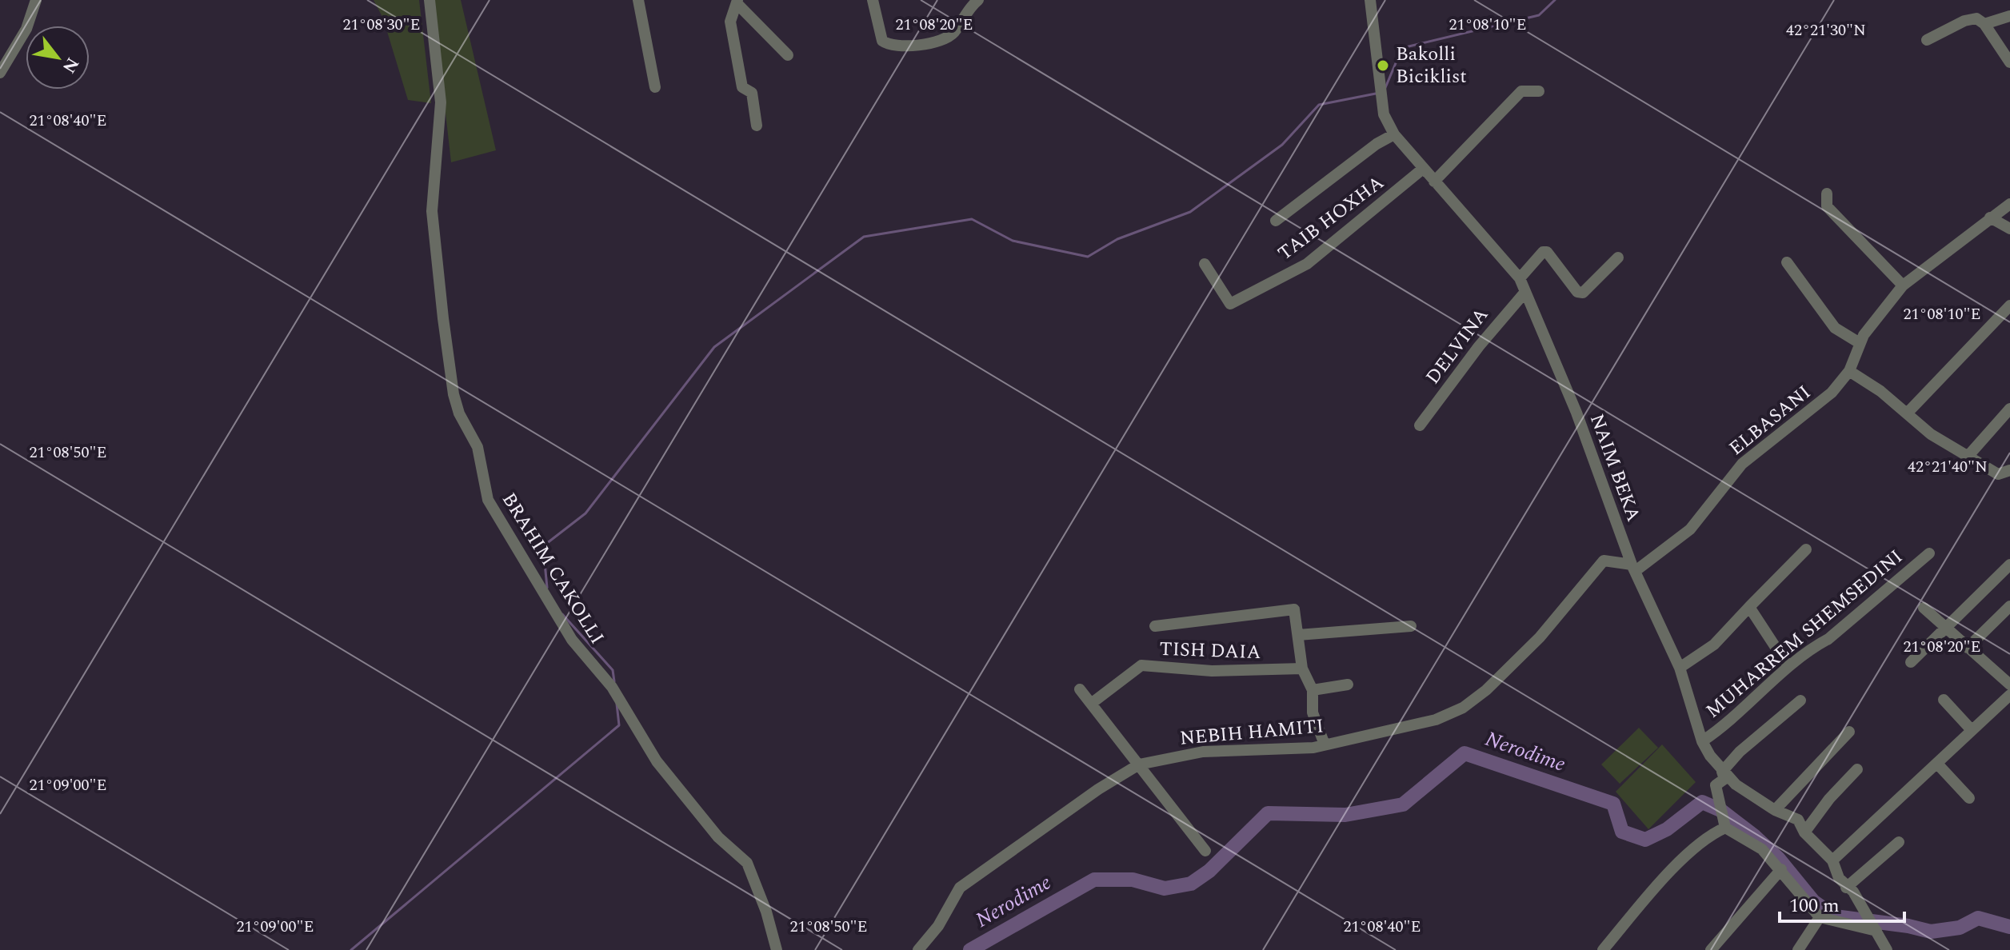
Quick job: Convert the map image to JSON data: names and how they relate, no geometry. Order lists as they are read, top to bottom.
{
  "streets": {
    "street": [
      "TAIB HOXHA",
      "DELVINA",
      "ELBASANI",
      "NAIM BEKA",
      "BRAHIM CAKOLLI",
      "MUHARREM SHEMSEDINI",
      "TISH DAIA",
      "NEBIH HAMITI"
    ]
  },
  "crossings": [
    ["TAIB HOXHA", "NAIM BEKA"],
    ["DELVINA", "NAIM BEKA"],
    ["ELBASANI", "NAIM BEKA"],
    ["ELBASANI", "NEBIH HAMITI"],
    ["NAIM BEKA", "MUHARREM SHEMSEDINI"],
    ["NAIM BEKA", "NEBIH HAMITI"]
  ],
  "water": ["Nerodime"],
  "places": ["Bakolli Biciklist"],
  "scale_bar": "100 m",
  "north": "bottom right",
  "coordinates": [
    "21°08'30\"E",
    "21°08'20\"E",
    "21°08'10\"E",
    "42°21'30\"N",
    "21°08'40\"E",
    "21°08'50\"E",
    "42°21'40\"N",
    "21°09'00\"E"
  ]
}
